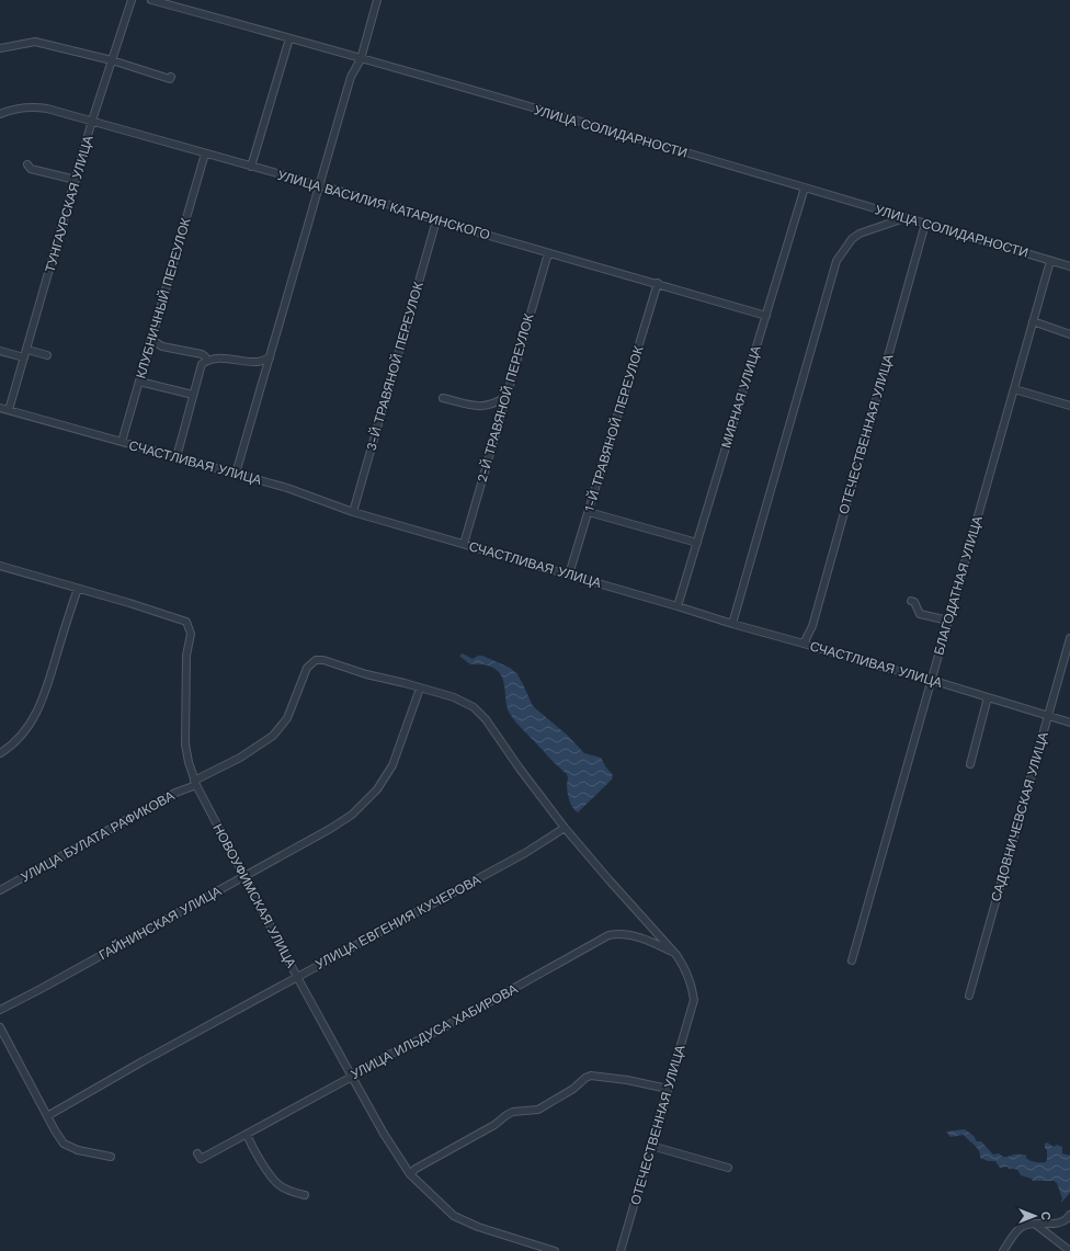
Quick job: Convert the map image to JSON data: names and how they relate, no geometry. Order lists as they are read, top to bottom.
{
  "streets": {
    "street": [
      "УЛИЦА СОЛИДАРНОСТИ",
      "ТУНГАУРСКАЯ УЛИЦА",
      "УЛИЦА ВАСИЛИЯ КАТАРИНСКОГО",
      "КЛУБНИЧНЫЙ ПЕРЕУЛОК",
      "3-Й ТРАВЯНОЙ ПЕРЕУЛОК",
      "МИРНАЯ УЛИЦА",
      "2-Й ТРАВЯНОЙ ПЕРЕУЛОК",
      "1-Й ТРАВЯНОЙ ПЕРЕУЛОК",
      "ОТЕЧЕСТВЕННАЯ УЛИЦА",
      "СЧАСТЛИВАЯ УЛИЦА",
      "БЛАГОДАТНАЯ УЛИЦА",
      "САДОВНИЧЕВСКАЯ УЛИЦА",
      "УЛИЦА БУЛАТА РАФИКОВА",
      "НОВОУФИМСКАЯ УЛИЦА",
      "УЛИЦА ЕВГЕНИЯ КУЧЕРОВА",
      "ГАЙНИНСКАЯ УЛИЦА",
      "УЛИЦА ИЛЬДУСА ХАБИРОВА"
    ]
  },
  "crossings": [
    ["УЛИЦА СОЛИДАРНОСТИ", "МИРНАЯ УЛИЦА"],
    ["УЛИЦА СОЛИДАРНОСТИ", "ОТЕЧЕСТВЕННАЯ УЛИЦА"],
    ["УЛИЦА СОЛИДАРНОСТИ", "БЛАГОДАТНАЯ УЛИЦА"],
    ["ТУНГАУРСКАЯ УЛИЦА", "УЛИЦА ВАСИЛИЯ КАТАРИНСКОГО"],
    ["ТУНГАУРСКАЯ УЛИЦА", "СЧАСТЛИВАЯ УЛИЦА"],
    ["УЛИЦА ВАСИЛИЯ КАТАРИНСКОГО", "КЛУБНИЧНЫЙ ПЕРЕУЛОК"],
    ["УЛИЦА ВАСИЛИЯ КАТАРИНСКОГО", "3-Й ТРАВЯНОЙ ПЕРЕУЛОК"],
    ["УЛИЦА ВАСИЛИЯ КАТАРИНСКОГО", "МИРНАЯ УЛИЦА"],
    ["УЛИЦА ВАСИЛИЯ КАТАРИНСКОГО", "2-Й ТРАВЯНОЙ ПЕРЕУЛОК"],
    ["УЛИЦА ВАСИЛИЯ КАТАРИНСКОГО", "1-Й ТРАВЯНОЙ ПЕРЕУЛОК"],
    ["КЛУБНИЧНЫЙ ПЕРЕУЛОК", "СЧАСТЛИВАЯ УЛИЦА"],
    ["3-Й ТРАВЯНОЙ ПЕРЕУЛОК", "СЧАСТЛИВАЯ УЛИЦА"],
    ["МИРНАЯ УЛИЦА", "СЧАСТЛИВАЯ УЛИЦА"],
    ["2-Й ТРАВЯНОЙ ПЕРЕУЛОК", "СЧАСТЛИВАЯ УЛИЦА"],
    ["1-Й ТРАВЯНОЙ ПЕРЕУЛОК", "СЧАСТЛИВАЯ УЛИЦА"],
    ["ОТЕЧЕСТВЕННАЯ УЛИЦА", "СЧАСТЛИВАЯ УЛИЦА"],
    ["ОТЕЧЕСТВЕННАЯ УЛИЦА", "УЛИЦА ИЛЬДУСА ХАБИРОВА"],
    ["СЧАСТЛИВАЯ УЛИЦА", "БЛАГОДАТНАЯ УЛИЦА"],
    ["СЧАСТЛИВАЯ УЛИЦА", "САДОВНИЧЕВСКАЯ УЛИЦА"],
    ["УЛИЦА БУЛАТА РАФИКОВА", "НОВОУФИМСКАЯ УЛИЦА"],
    ["УЛИЦА БУЛАТА РАФИКОВА", "ГАЙНИНСКАЯ УЛИЦА"],
    ["НОВОУФИМСКАЯ УЛИЦА", "УЛИЦА ЕВГЕНИЯ КУЧЕРОВА"],
    ["НОВОУФИМСКАЯ УЛИЦА", "ГАЙНИНСКАЯ УЛИЦА"],
    ["НОВОУФИМСКАЯ УЛИЦА", "УЛИЦА ИЛЬДУСА ХАБИРОВА"]
  ],
  "north": "right"
}
